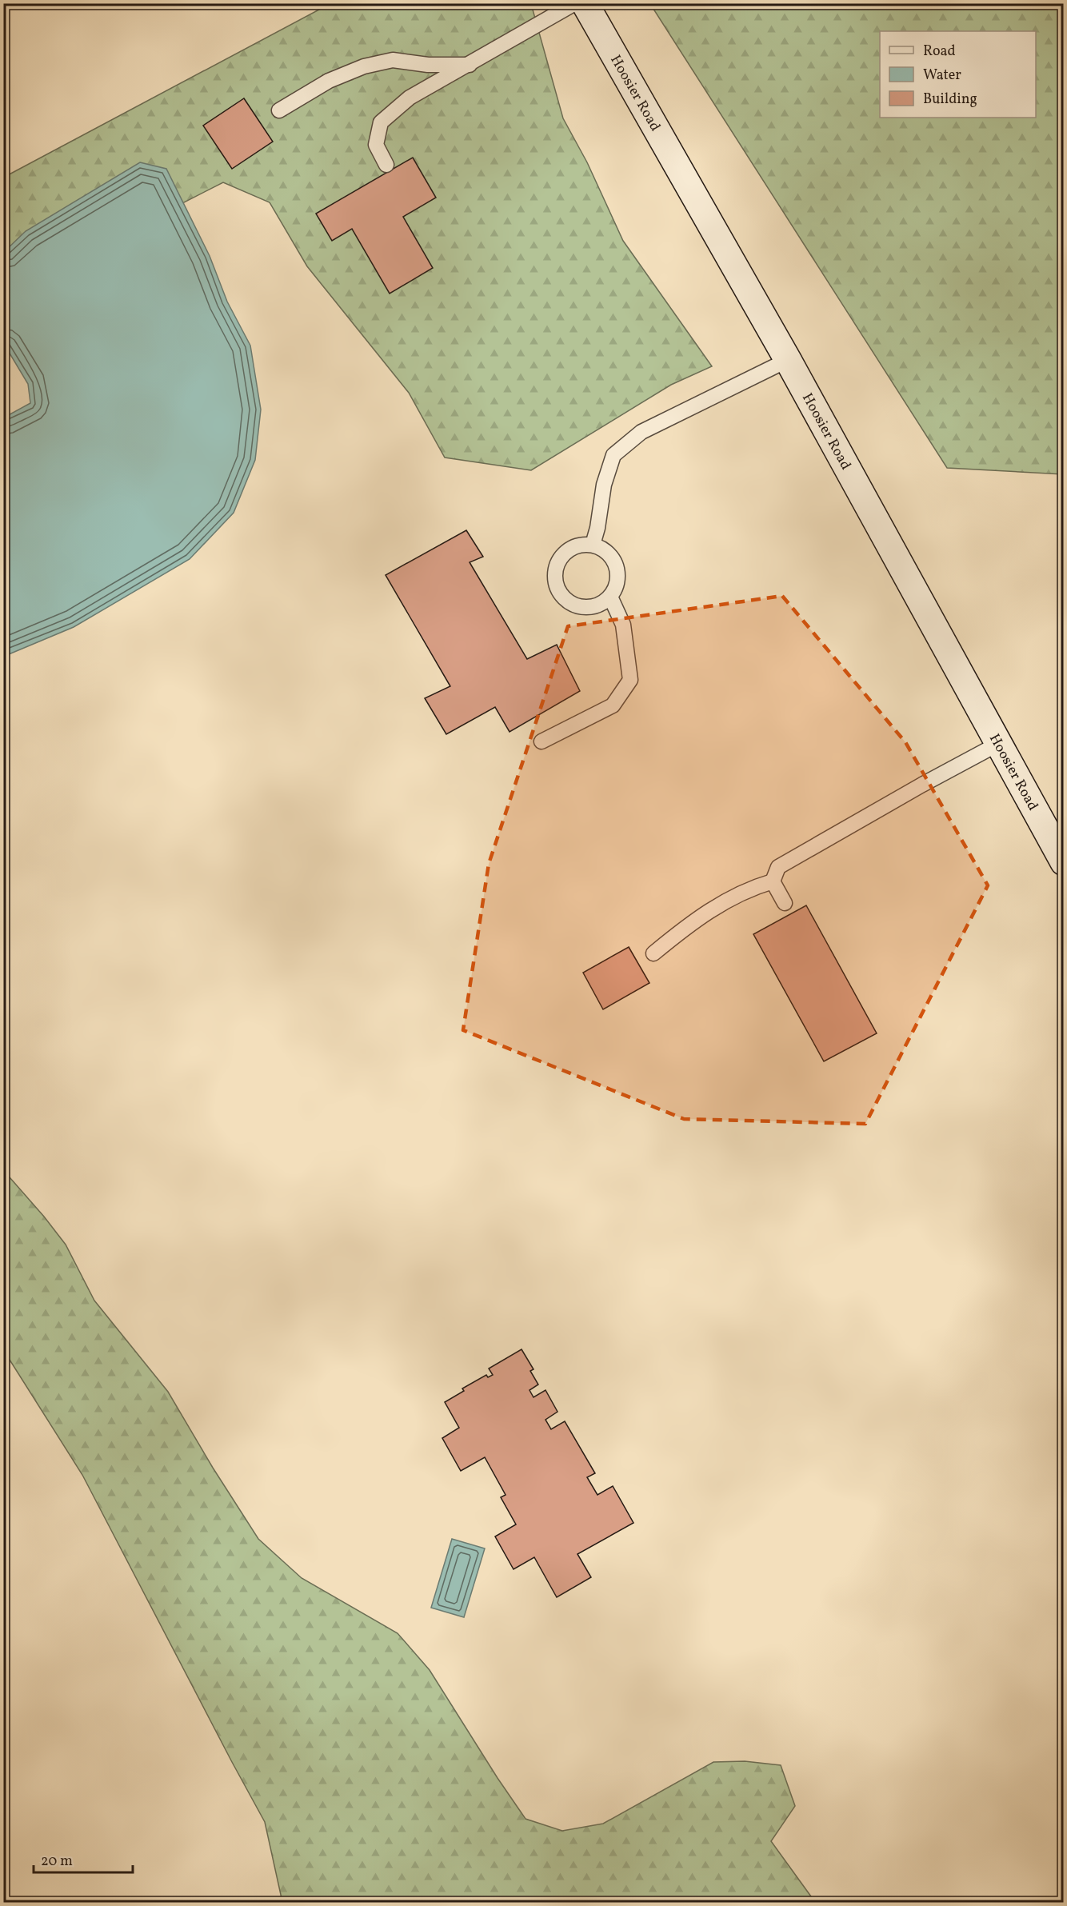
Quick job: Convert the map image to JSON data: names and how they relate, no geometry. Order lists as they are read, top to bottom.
{
  "streets": {
    "street": ["Hoosier Road"]
  },
  "legend": ["Road", "Water", "Building"],
  "scale_bar": "20 m"
}
